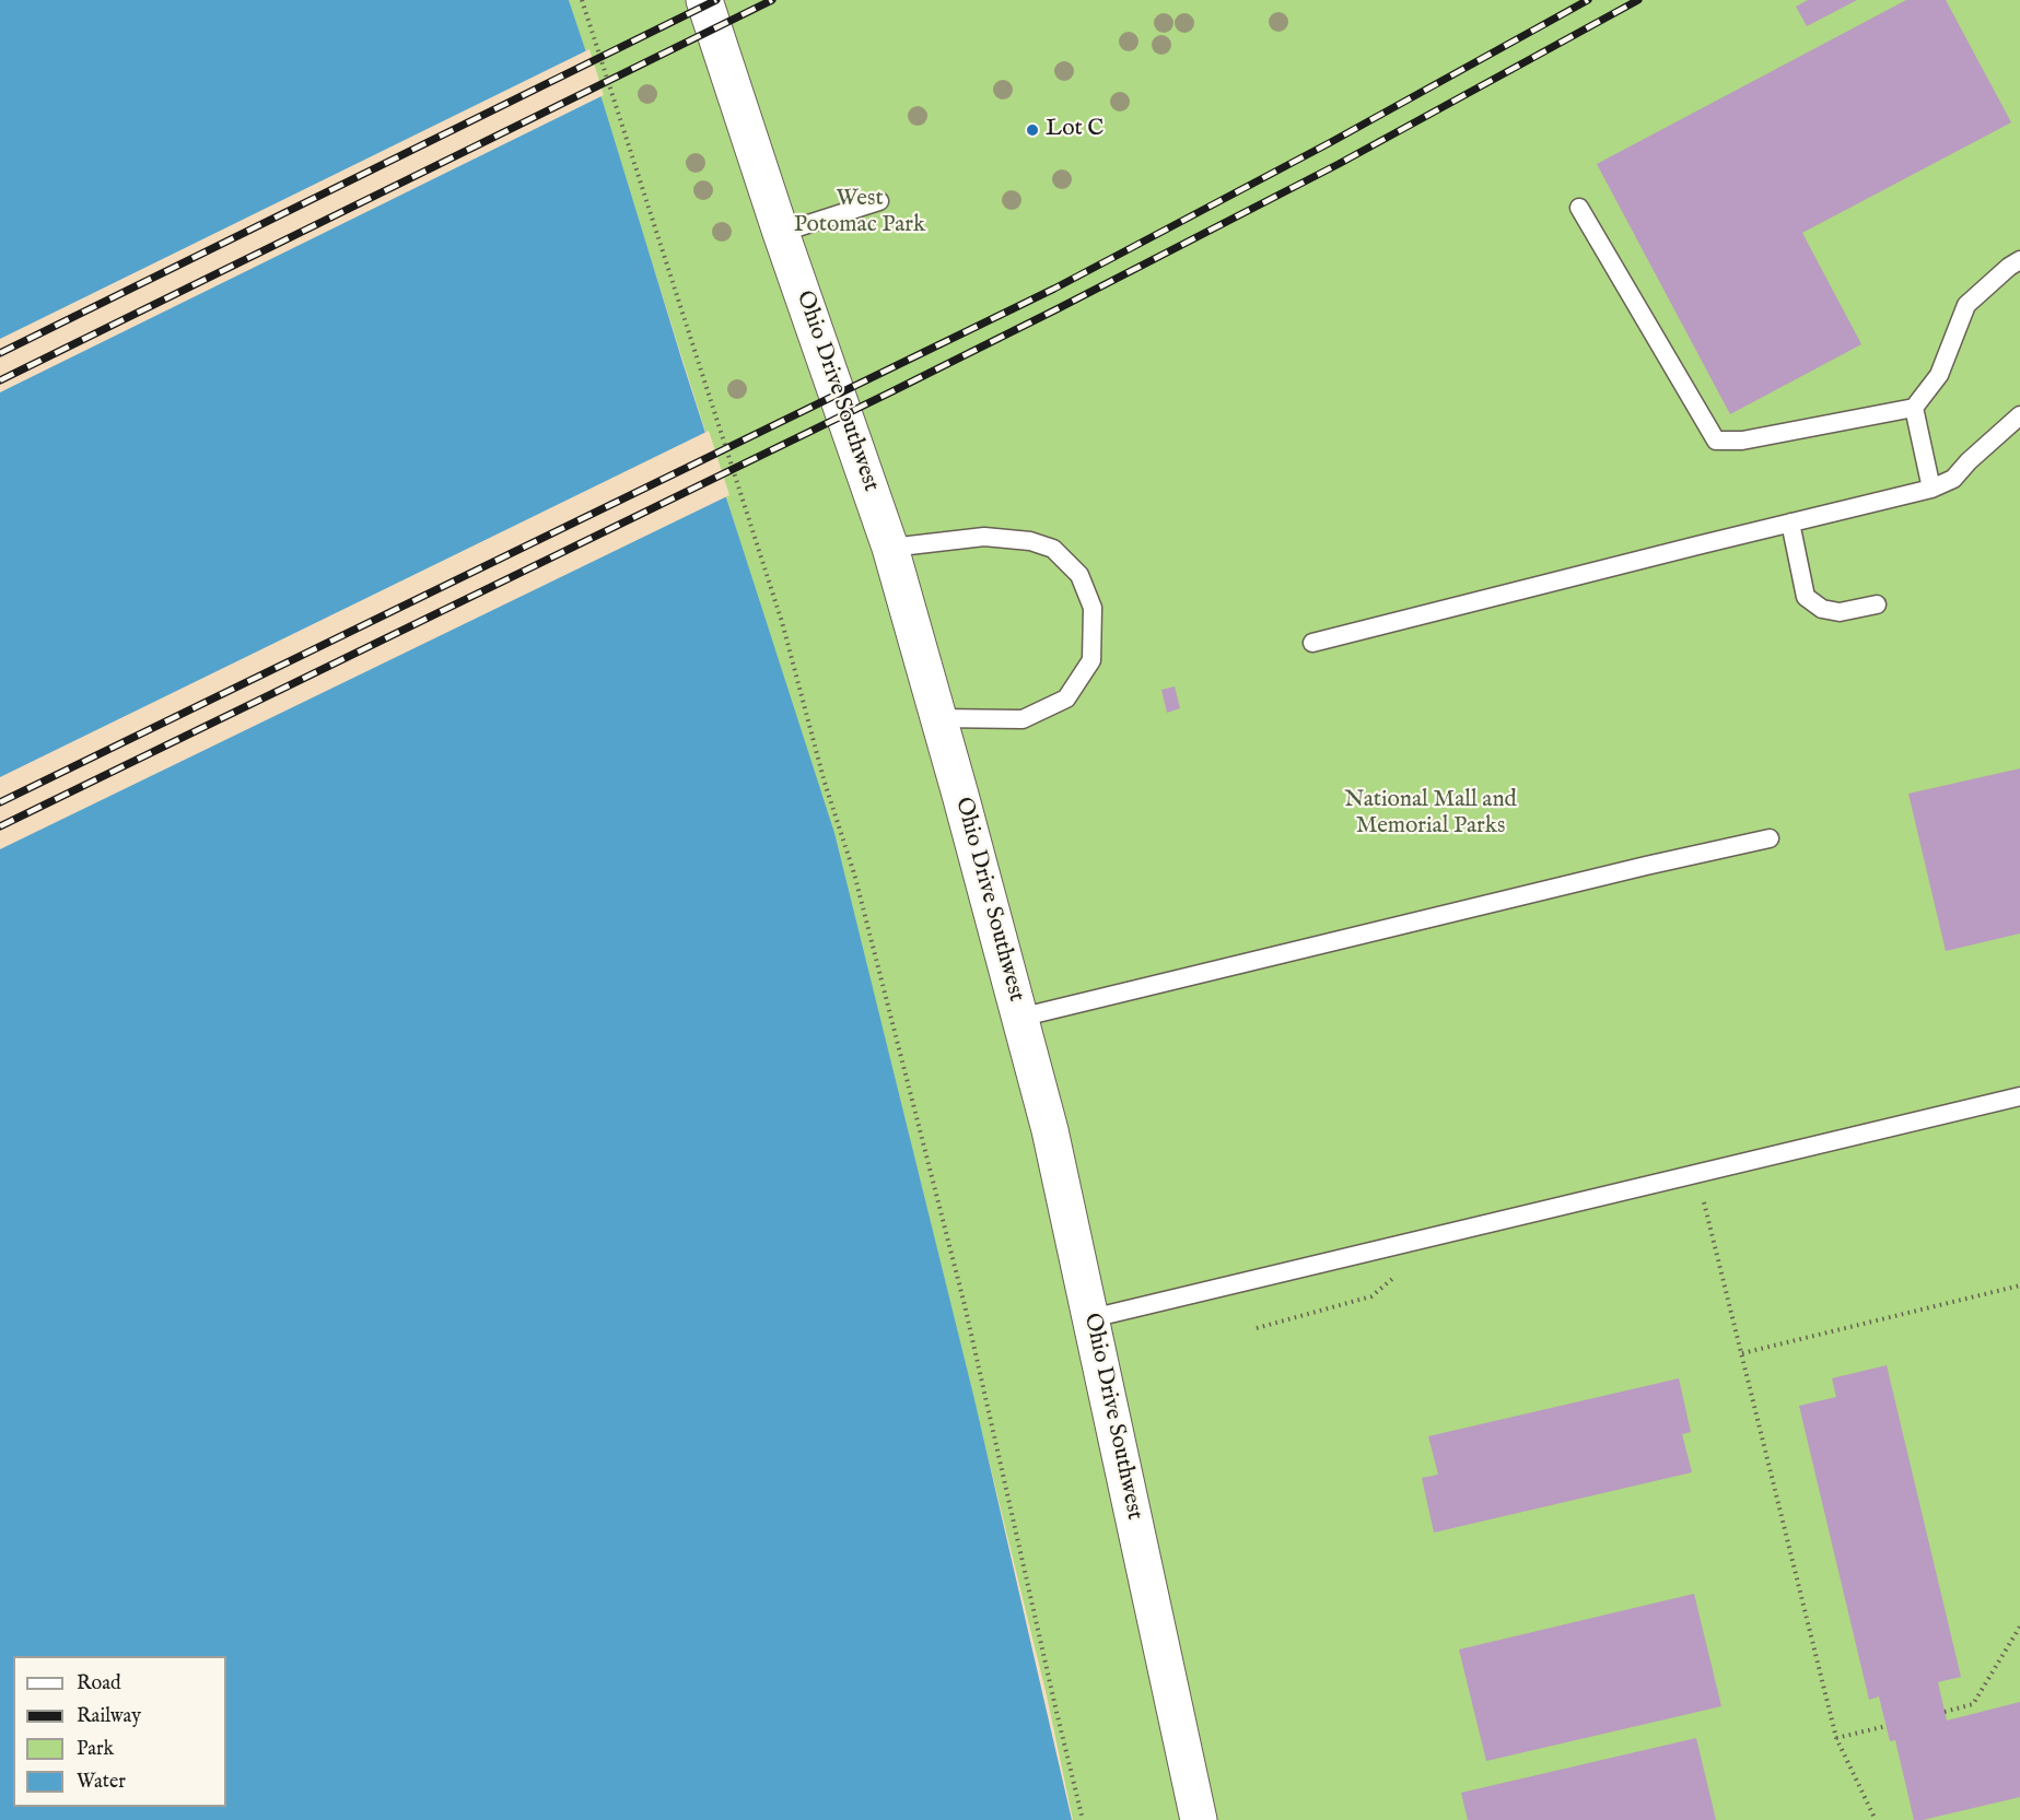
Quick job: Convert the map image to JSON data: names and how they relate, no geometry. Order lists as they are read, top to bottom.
{
  "streets": {
    "street": ["Ohio Drive Southwest"]
  },
  "parks": ["West Potomac Park", "National Mall and Memorial Parks"],
  "places": ["Lot C"],
  "legend": [
    "Road",
    "Railway",
    "Park",
    "Water"
  ]
}
